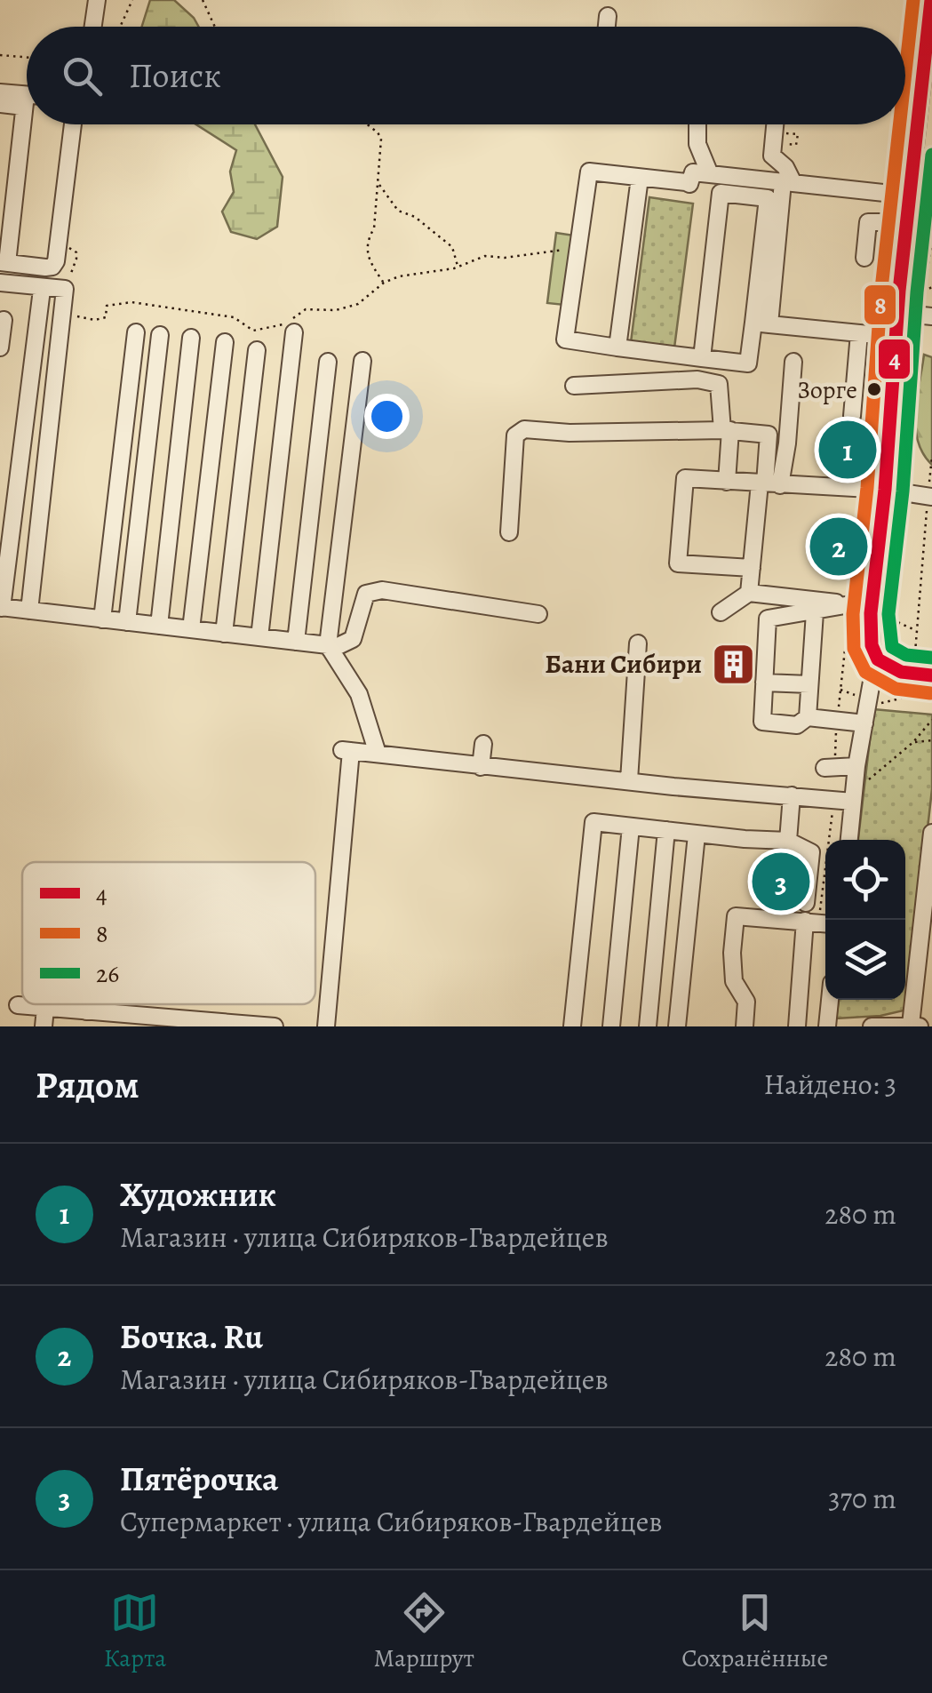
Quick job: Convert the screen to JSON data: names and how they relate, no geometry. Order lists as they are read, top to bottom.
{
  "places": {
    "other": ["Зорге"],
    "building": ["Бани Сибири"]
  },
  "lines": ["transit line 4", "transit line 8", "transit line 26"],
  "legend": ["4", "8", "26"],
  "page": {
    "search": "Поиск",
    "pins": ["1", "2", "3"],
    "heading": ["Рядом", "Найдено: 3"],
    "list": [
      {
        "mark": "1",
        "name": "Художник",
        "note": "Магазин · улица Сибиряков-Гвардейцев",
        "value": "280 m"
      },
      {
        "mark": "2",
        "name": "Бочка. Ru",
        "note": "Магазин · улица Сибиряков-Гвардейцев",
        "value": "280 m"
      },
      {
        "mark": "3",
        "name": "Пятёрочка",
        "note": "Супермаркет · улица Сибиряков-Гвардейцев",
        "value": "370 m"
      }
    ],
    "nav": ["Карта", "Маршрут", "Сохранённые"]
  }
}
